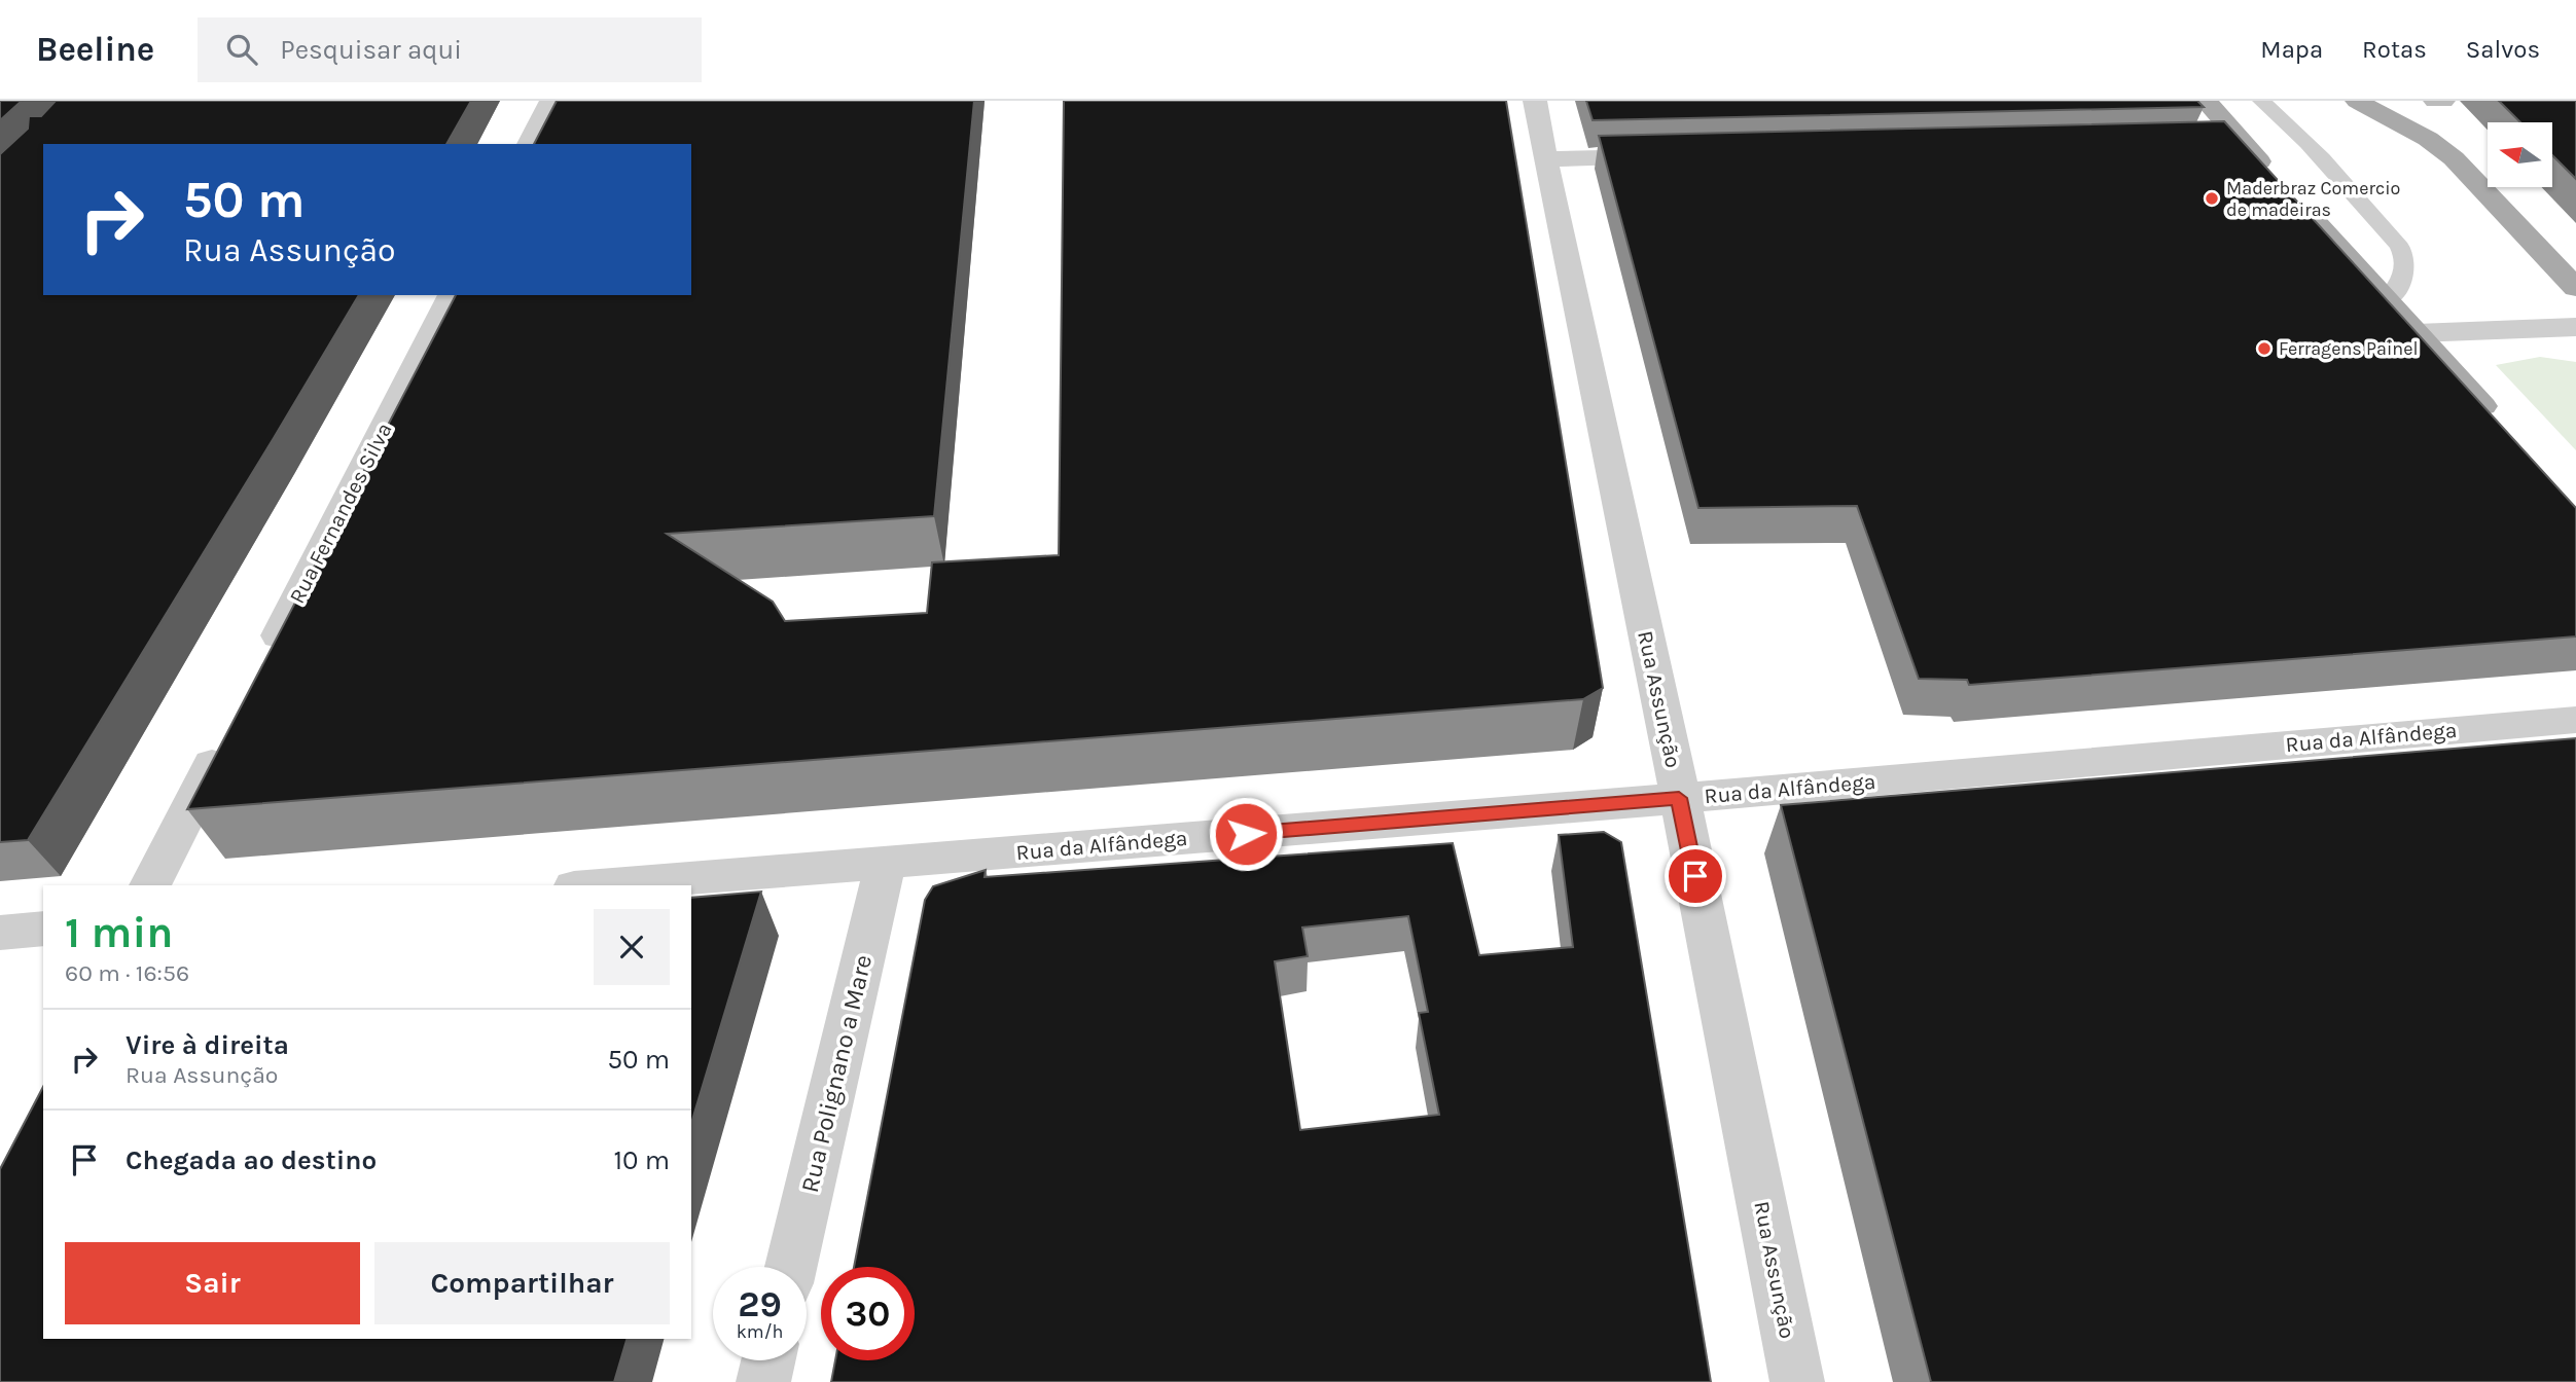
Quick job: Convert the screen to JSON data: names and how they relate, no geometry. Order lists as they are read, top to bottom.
{
  "streets": {
    "street": [
      "Rua Fernandes Silva",
      "Rua Assunção",
      "Rua da Alfândega",
      "Rua Polignano a Mare"
    ]
  },
  "crossings": [
    ["Rua Assunção", "Rua da Alfândega"],
    ["Rua da Alfândega", "Rua Polignano a Mare"]
  ],
  "places": ["Maderbraz Comercio de madeiras", "Ferragens Painel"],
  "north": "left",
  "page": {
    "header": "Beeline",
    "search": "Pesquisar aqui",
    "nav": ["Mapa", "Rotas", "Salvos"],
    "turn": ["50 m", "Rua Assunção"],
    "heading": ["1 min", "60 m · 16:56"],
    "list": [
      {
        "name": "Vire à direita",
        "note": "Rua Assunção",
        "value": "50 m"
      },
      {
        "name": "Chegada ao destino",
        "value": "10 m"
      }
    ],
    "buttons": ["Sair", "Compartilhar"],
    "speed": "29 km/h",
    "limit": "30"
  }
}
